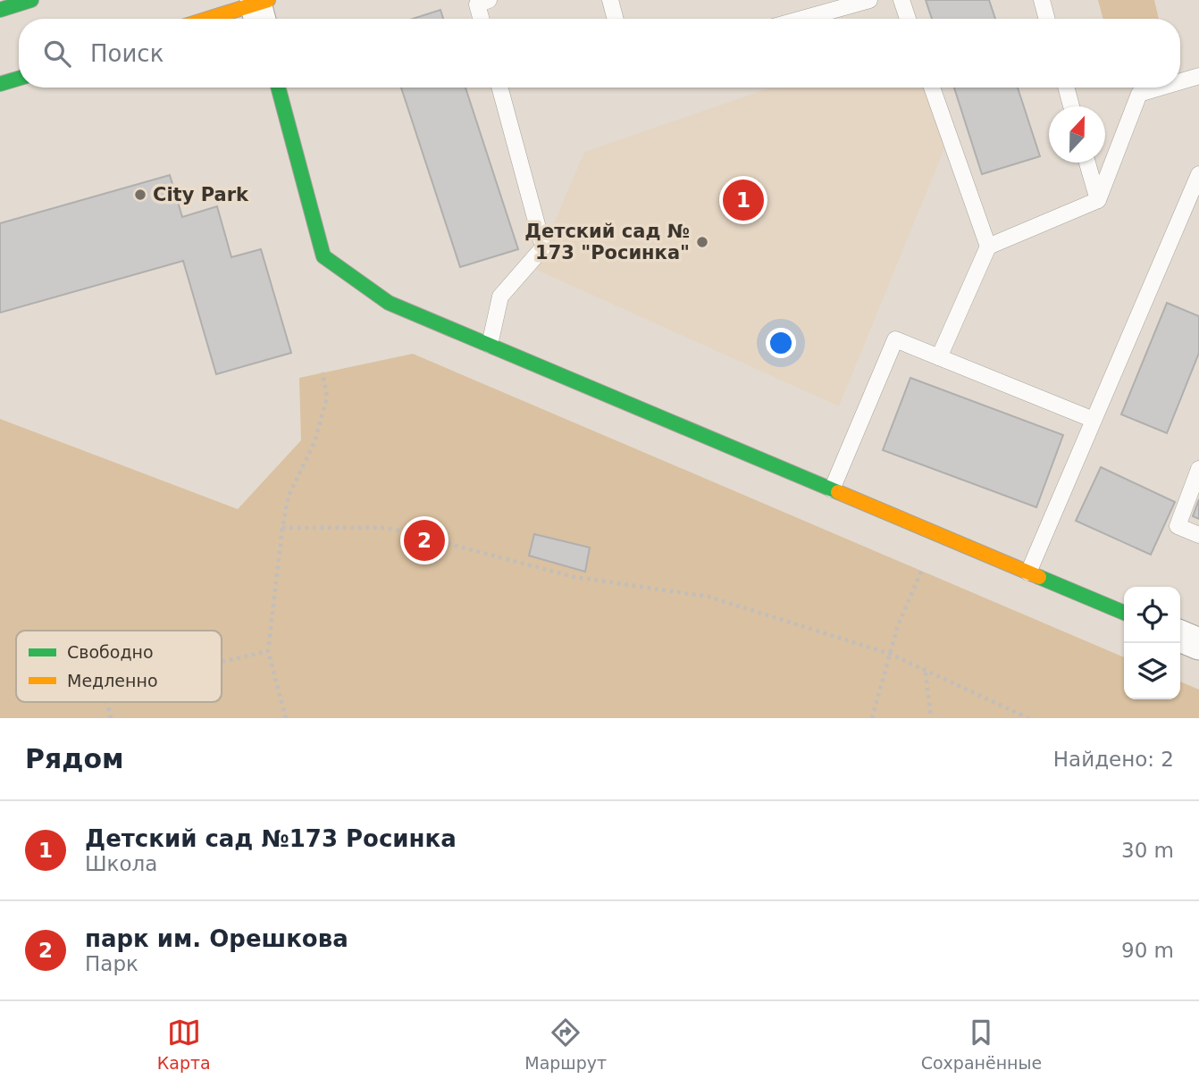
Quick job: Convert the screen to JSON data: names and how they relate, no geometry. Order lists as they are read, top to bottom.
{
  "places": ["City Park", "Детский сад № 173 \"Росинка\""],
  "legend": ["Свободно", "Медленно"],
  "north": "top",
  "page": {
    "search": "Поиск",
    "pins": ["1", "2"],
    "heading": ["Рядом", "Найдено: 2"],
    "list": [
      {
        "mark": "1",
        "name": "Детский сад №173 Росинка",
        "note": "Школа",
        "value": "30 m"
      },
      {
        "mark": "2",
        "name": "парк им. Орешкова",
        "note": "Парк",
        "value": "90 m"
      }
    ],
    "nav": ["Карта", "Маршрут", "Сохранённые"]
  }
}
